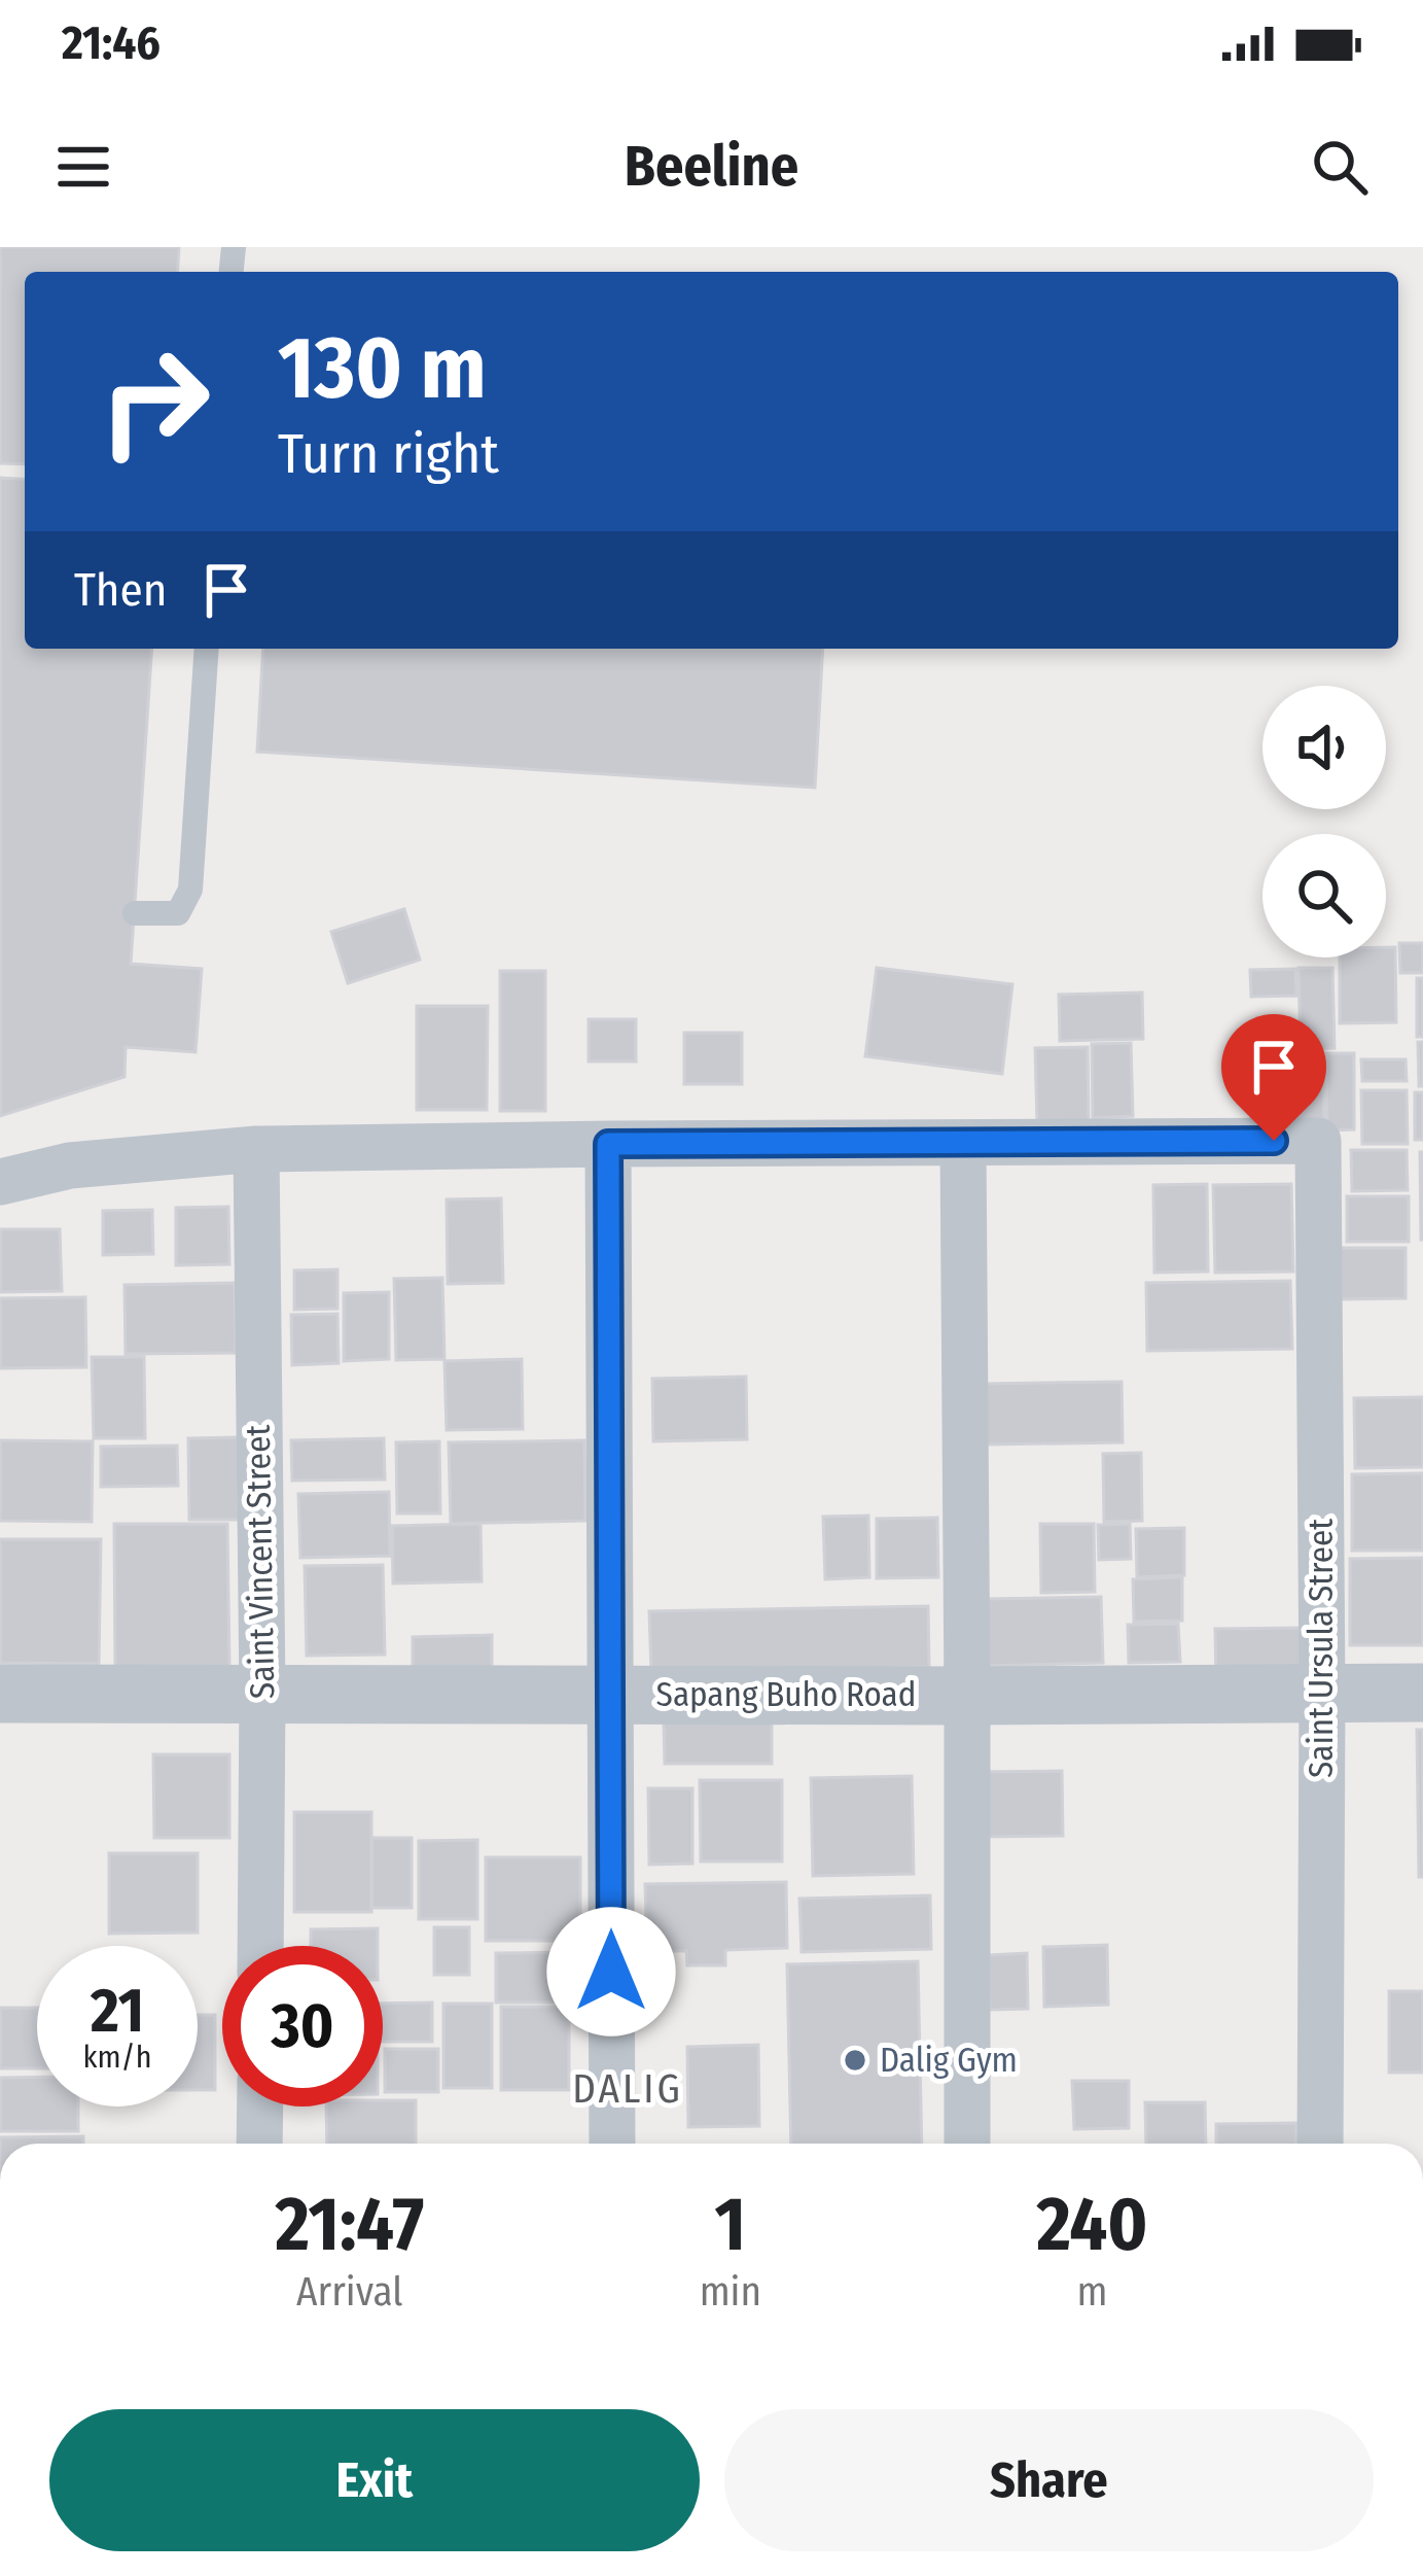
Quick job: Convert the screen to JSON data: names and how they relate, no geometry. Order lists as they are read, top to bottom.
{
  "streets": {
    "street": ["Saint Vincent Street", "Saint Ursula Street", "Sapang Buho Road"]
  },
  "crossings": [
    ["Saint Vincent Street", "Sapang Buho Road"],
    ["Saint Ursula Street", "Sapang Buho Road"]
  ],
  "districts": ["DALIG"],
  "places": ["Dalig Gym"],
  "page": {
    "status": "21:46",
    "header": "Beeline",
    "turn": ["130 m", "Turn right"],
    "then": "Then",
    "speed": "21 km/h",
    "limit": "30",
    "eta": [
      "21:47",
      "Arrival",
      "1",
      "min",
      "240",
      "m"
    ],
    "buttons": ["Exit", "Share"]
  }
}
